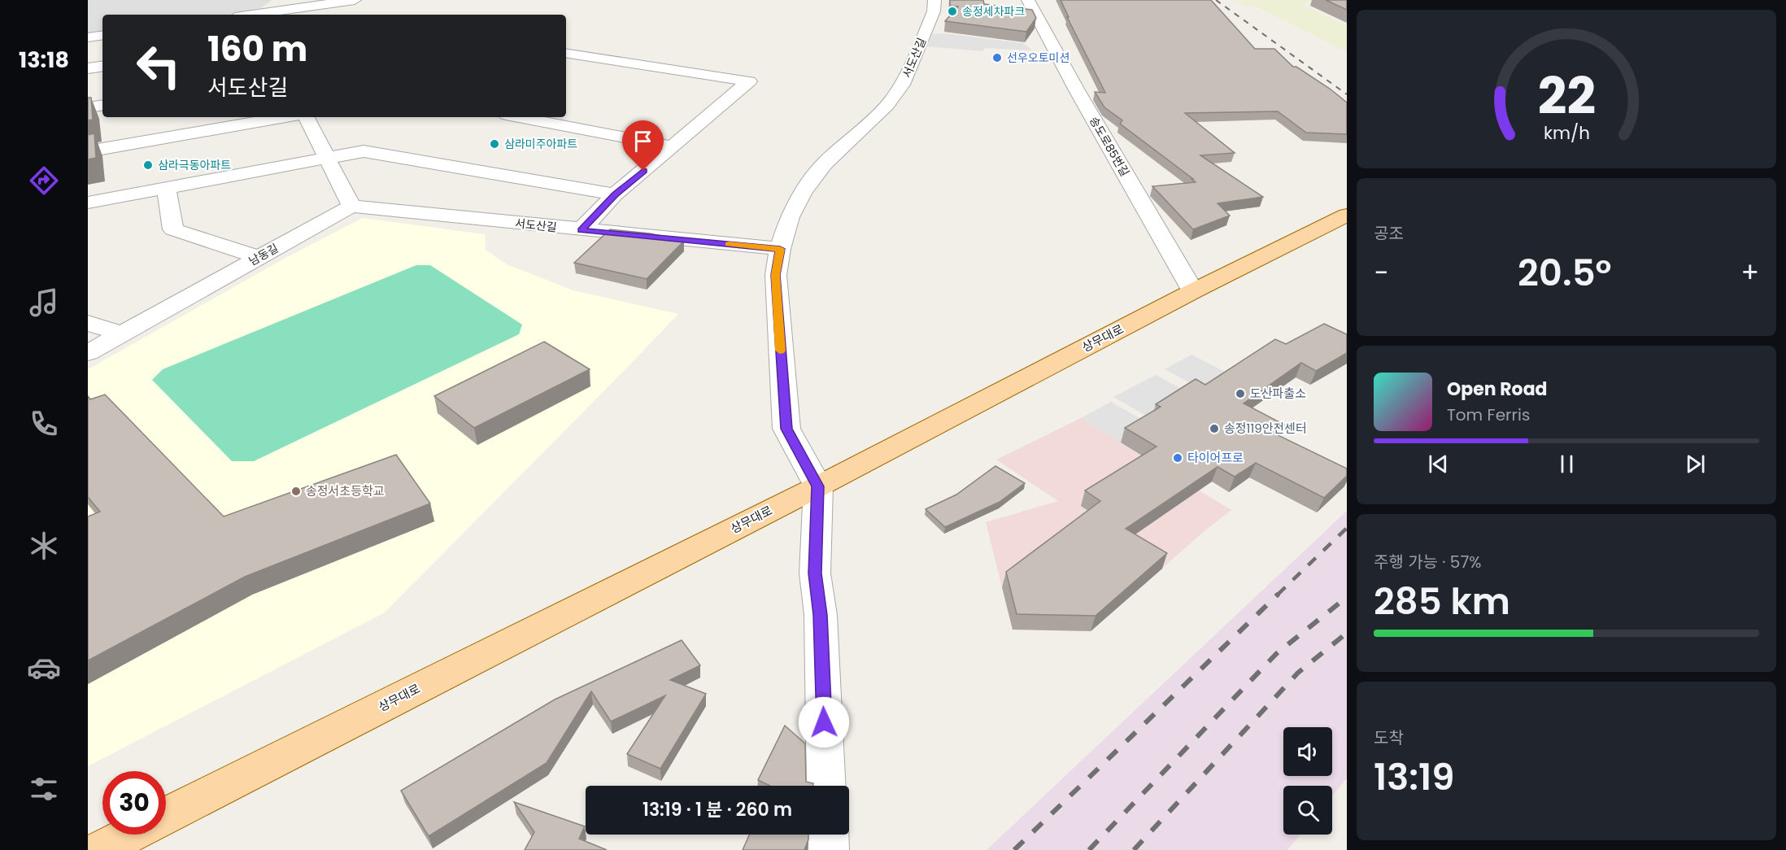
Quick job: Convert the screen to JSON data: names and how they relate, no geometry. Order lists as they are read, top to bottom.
{
  "streets": {
    "main road": ["상무대로"],
    "street": ["서도산길", "송도로85번길", "남동길"]
  },
  "crossings": [
    ["서도산길", "남동길"],
    ["서도산길", "상무대로"],
    ["송도로85번길", "상무대로"]
  ],
  "places": [
    "송정세차파크",
    "선우오토미션",
    "삼라미주아파트",
    "삼라극동아파트",
    "도산파출소",
    "송정119안전센터",
    "타이어프로",
    "송정서초등학교"
  ],
  "page": {
    "tabs": "13:18",
    "turn": ["160 m", "서도산길"],
    "tile": [
      "공조",
      ["주행 가능 · 57%", "285 km"],
      ["도착", "13:19"]
    ],
    "heat": ["−", "20.5°", "+"],
    "song": ["Open Road", "Tom Ferris"],
    "limit": "30",
    "trip": "13:19 · 1 분 · 260 m",
    "gauge": ["22", "km/h"]
  }
}
